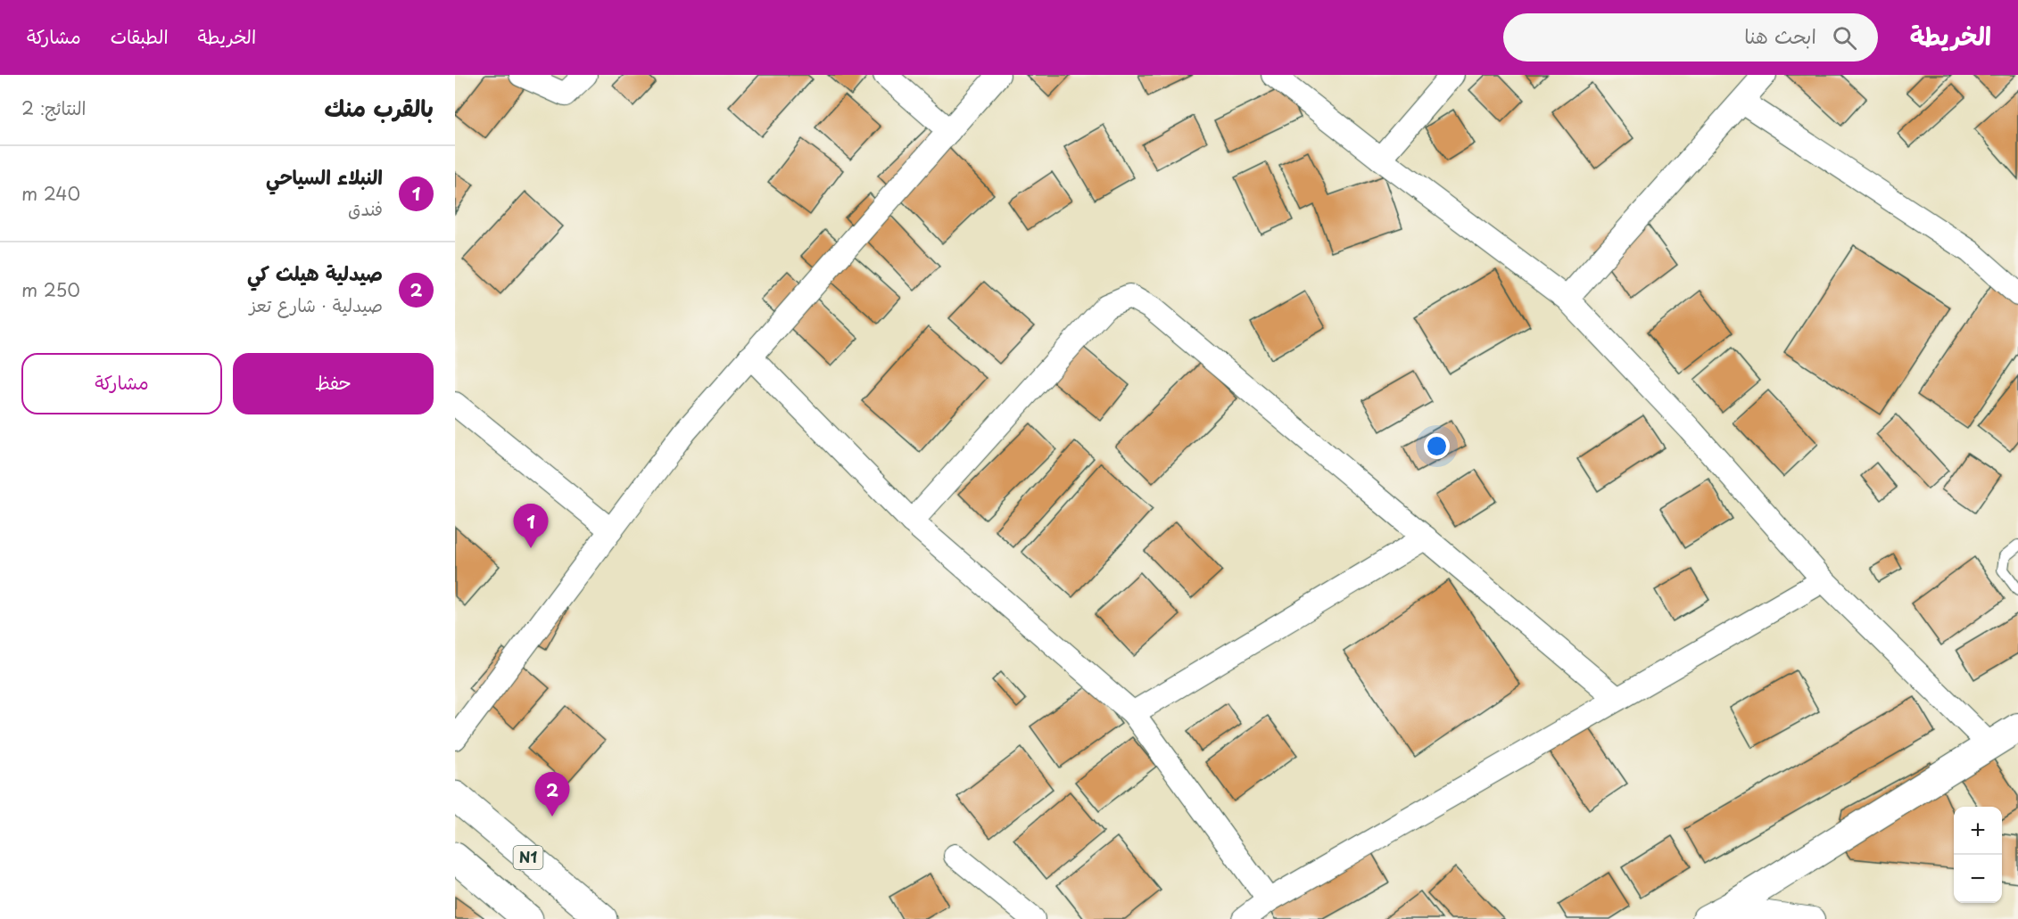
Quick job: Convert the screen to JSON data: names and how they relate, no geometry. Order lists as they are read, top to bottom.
{
  "streets": {
    "highway": ["N1"]
  },
  "page": {
    "header": "الخريطة",
    "search": "ابحث هنا",
    "nav": ["الخريطة", "الطبقات", "مشاركة"],
    "heading": ["بالقرب منك", "النتائج: 2"],
    "list": [
      {
        "mark": "1",
        "name": "النبلاء السياحي",
        "note": "فندق",
        "value": "240 m"
      },
      {
        "mark": "2",
        "name": "صيدلية هيلث كي",
        "note": "صيدلية · شارع تعز",
        "value": "250 m"
      }
    ],
    "buttons": ["حفظ", "مشاركة"],
    "pins": ["1", "2"],
    "map_buttons": ["+", "−"]
  }
}
